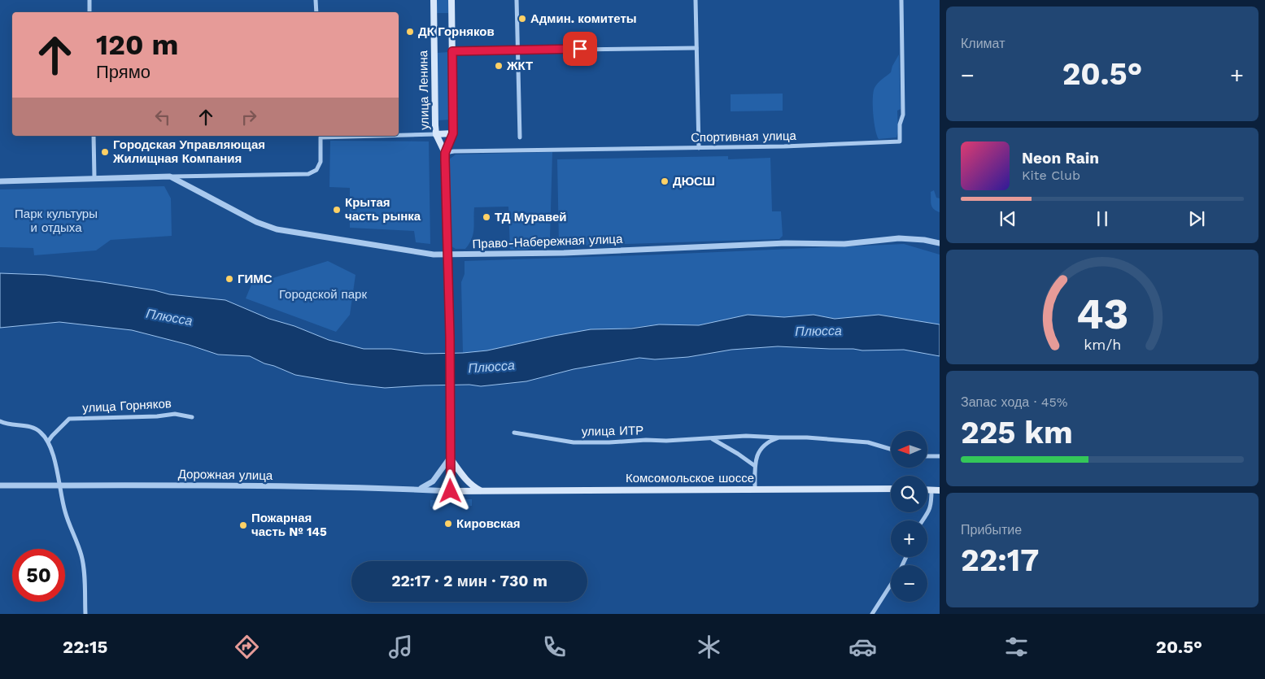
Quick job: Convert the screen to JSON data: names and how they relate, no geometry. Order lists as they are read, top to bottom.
{
  "streets": {
    "main road": ["улица Ленина", "Комсомольское шоссе"],
    "street": [
      "Спортивная улица",
      "Право-Набережная улица",
      "улица Горняков",
      "улица ИТР",
      "Дорожная улица"
    ]
  },
  "crossings": [
    ["улица Ленина", "Спортивная улица"],
    ["улица Ленина", "Право-Набережная улица"],
    ["Дорожная улица", "Комсомольское шоссе"]
  ],
  "water": ["Плюсса"],
  "parks": ["Парк культуры и отдыха", "Городской парк"],
  "places": [
    "Админ. комитеты",
    "ДК Горняков",
    "ЖКТ",
    "Городская Управляющая Жилищная Компания",
    "ДЮСШ",
    "Крытая часть рынка",
    "ТД Муравей",
    "ГИМС",
    "Кировская",
    "Пожарная часть № 145"
  ],
  "north": "left",
  "page": {
    "tile": [
      "Климат",
      ["Запас хода · 45%", "225 km"],
      ["Прибытие", "22:17"]
    ],
    "turn": ["120 m", "Прямо"],
    "heat": ["−", "20.5°", "+"],
    "song": ["Neon Rain", "Kite Club"],
    "map_buttons": ["+", "−"],
    "limit": "50",
    "trip": "22:17 · 2 мин · 730 m",
    "tabs": ["22:15", "20.5°"],
    "gauge": ["43", "km/h"]
  }
}
